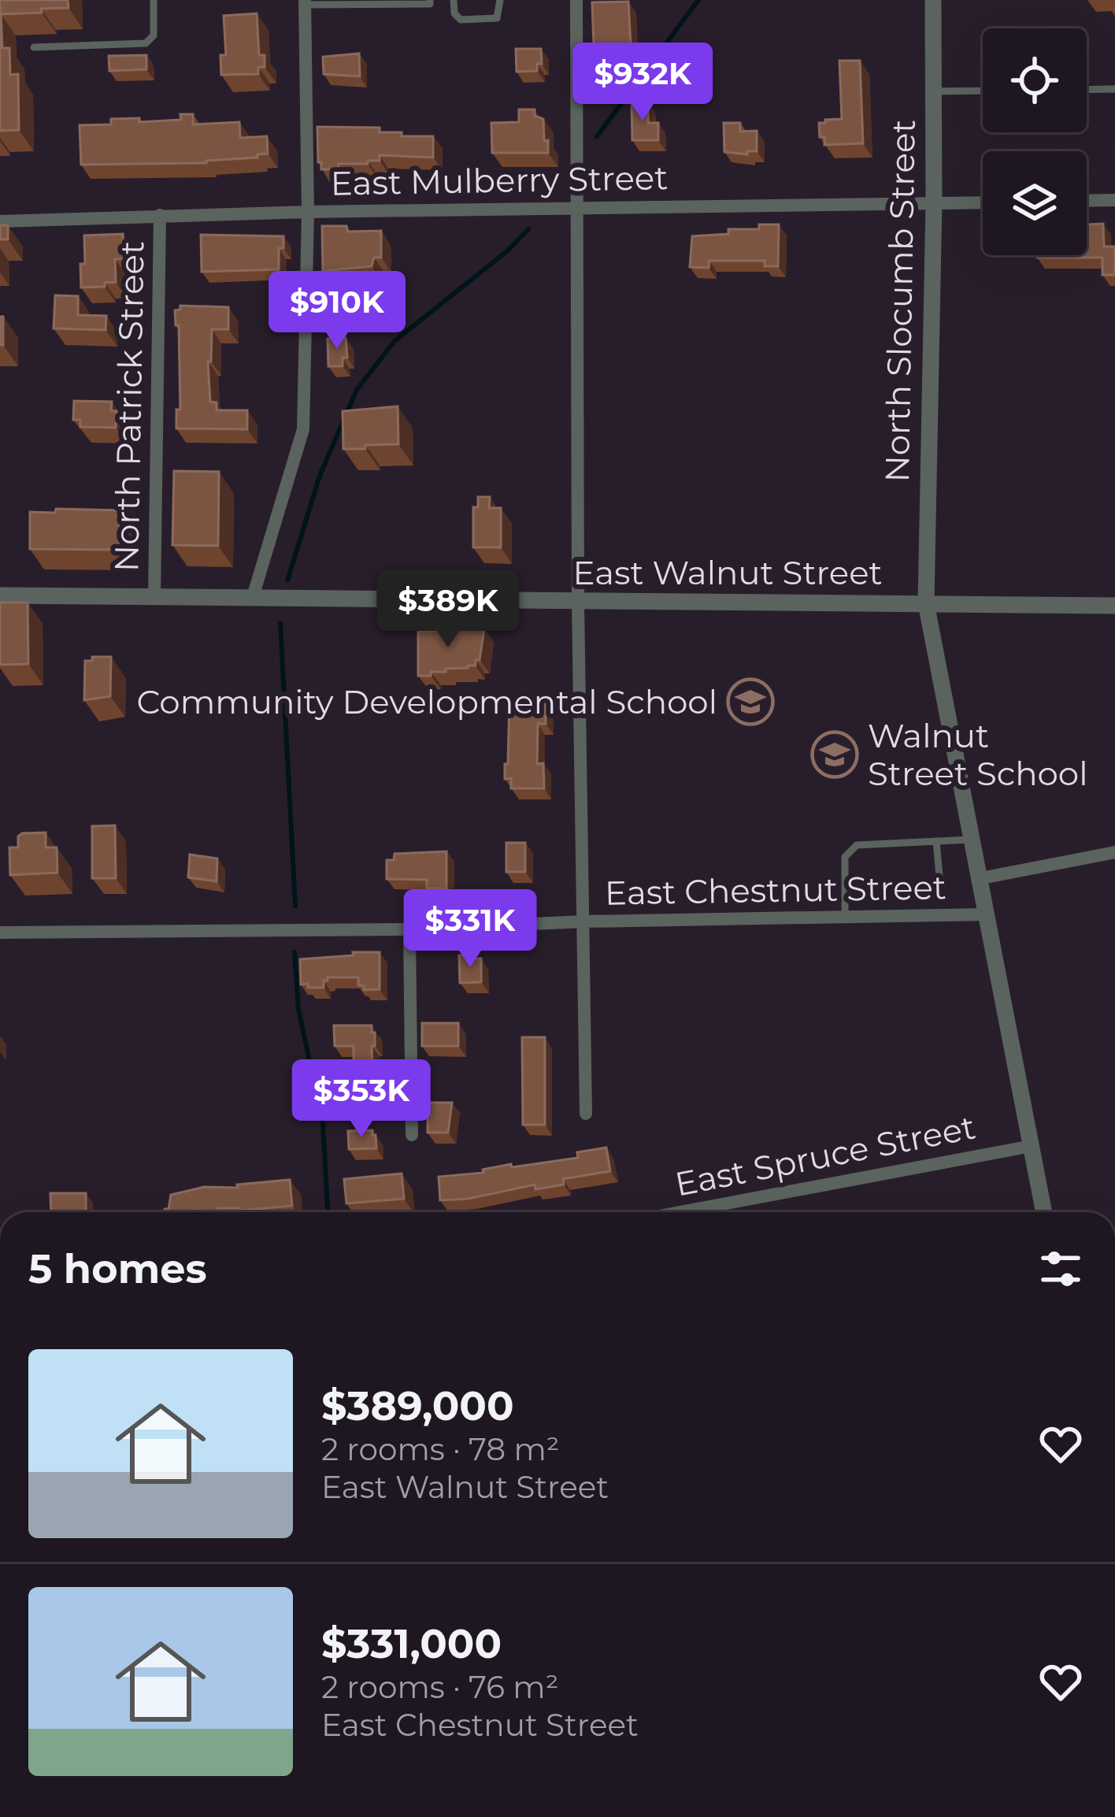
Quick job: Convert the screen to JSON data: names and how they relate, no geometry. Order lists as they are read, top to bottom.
{
  "streets": {
    "street": [
      "East Mulberry Street",
      "North Slocumb Street",
      "North Patrick Street",
      "East Walnut Street",
      "East Chestnut Street",
      "East Spruce Street"
    ]
  },
  "crossings": [
    ["East Mulberry Street", "North Slocumb Street"],
    ["East Mulberry Street", "North Patrick Street"],
    ["North Slocumb Street", "East Walnut Street"],
    ["North Slocumb Street", "East Chestnut Street"],
    ["North Slocumb Street", "East Spruce Street"],
    ["North Patrick Street", "East Walnut Street"]
  ],
  "places": {
    "school or university": ["Community Developmental School", "Walnut Street School"]
  },
  "page": {
    "price": [
      "$932K",
      "$910K",
      "$389K",
      "$331K",
      "$353K"
    ],
    "heading": "5 homes",
    "list": [
      {
        "name": "$389,000",
        "note": "2 rooms · 78 m² · East Walnut Street"
      },
      {
        "name": "$331,000",
        "note": "2 rooms · 76 m² · East Chestnut Street"
      }
    ]
  }
}
